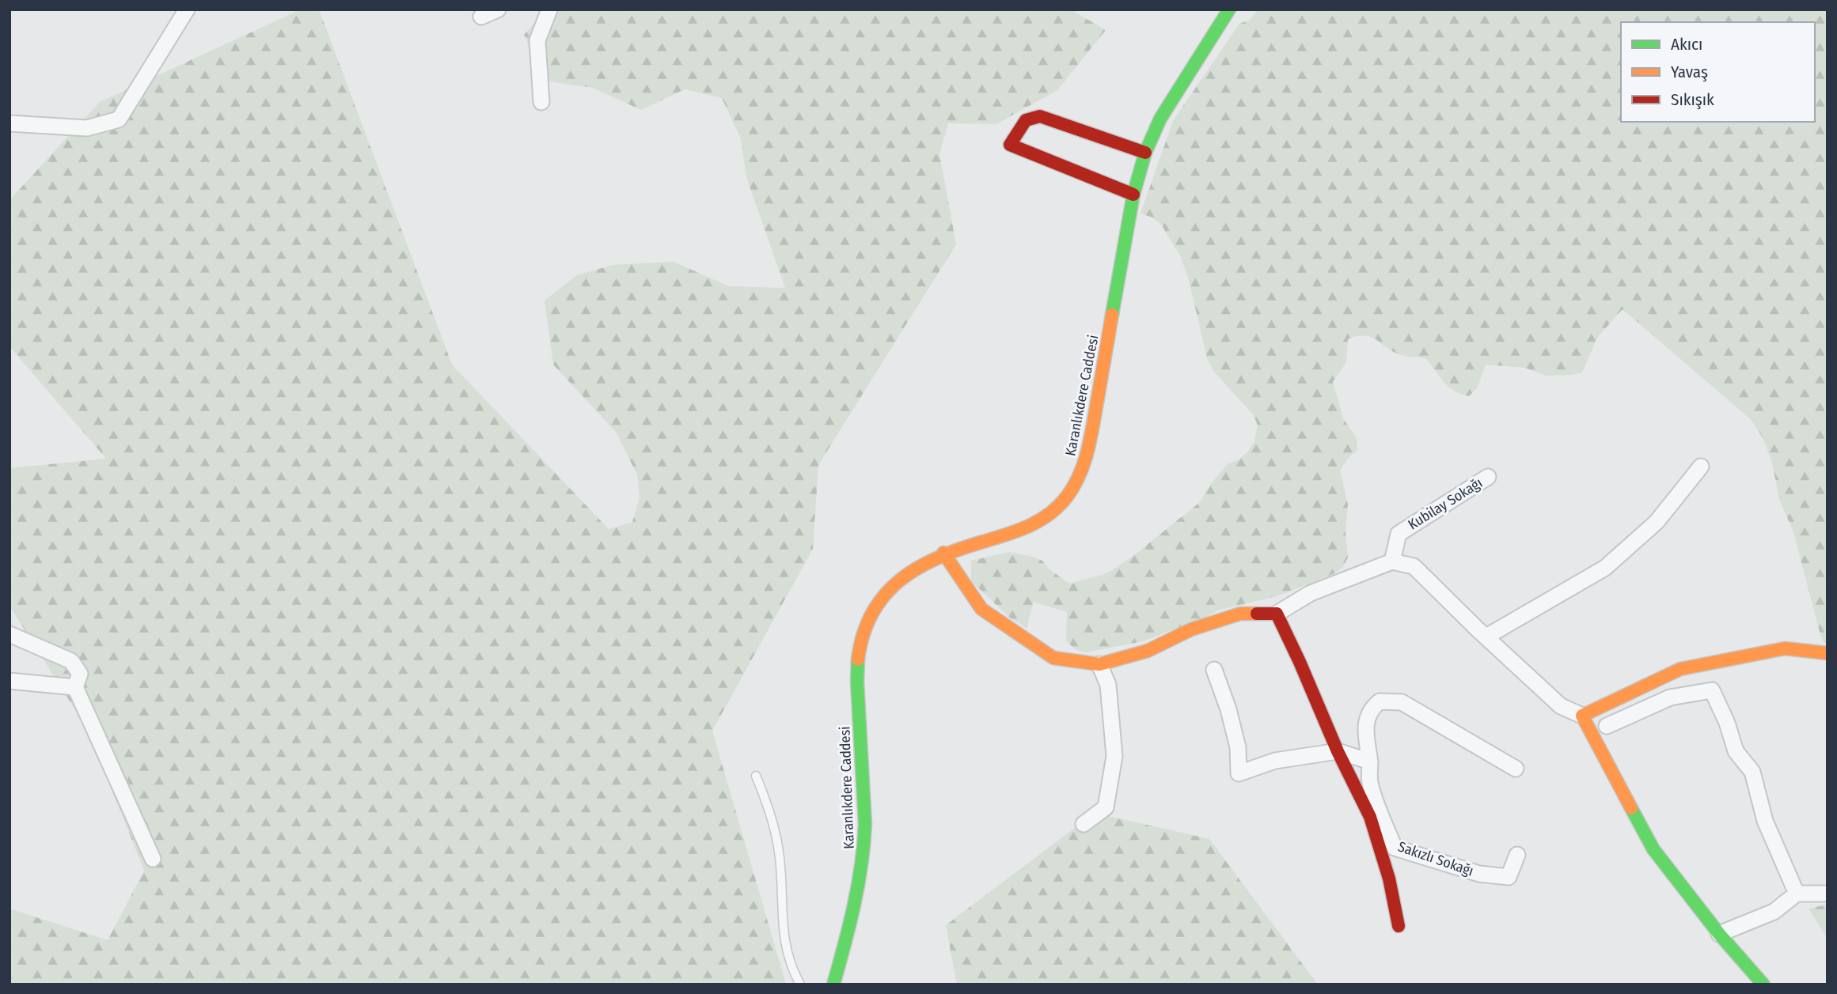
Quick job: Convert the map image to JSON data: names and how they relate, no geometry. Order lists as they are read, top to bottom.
{
  "streets": {
    "street": ["Karanlıkdere Caddesi", "Kubilay Sokağı", "Sakızlı Sokağı"]
  },
  "legend": ["Akıcı", "Yavaş", "Sıkışık"]
}
